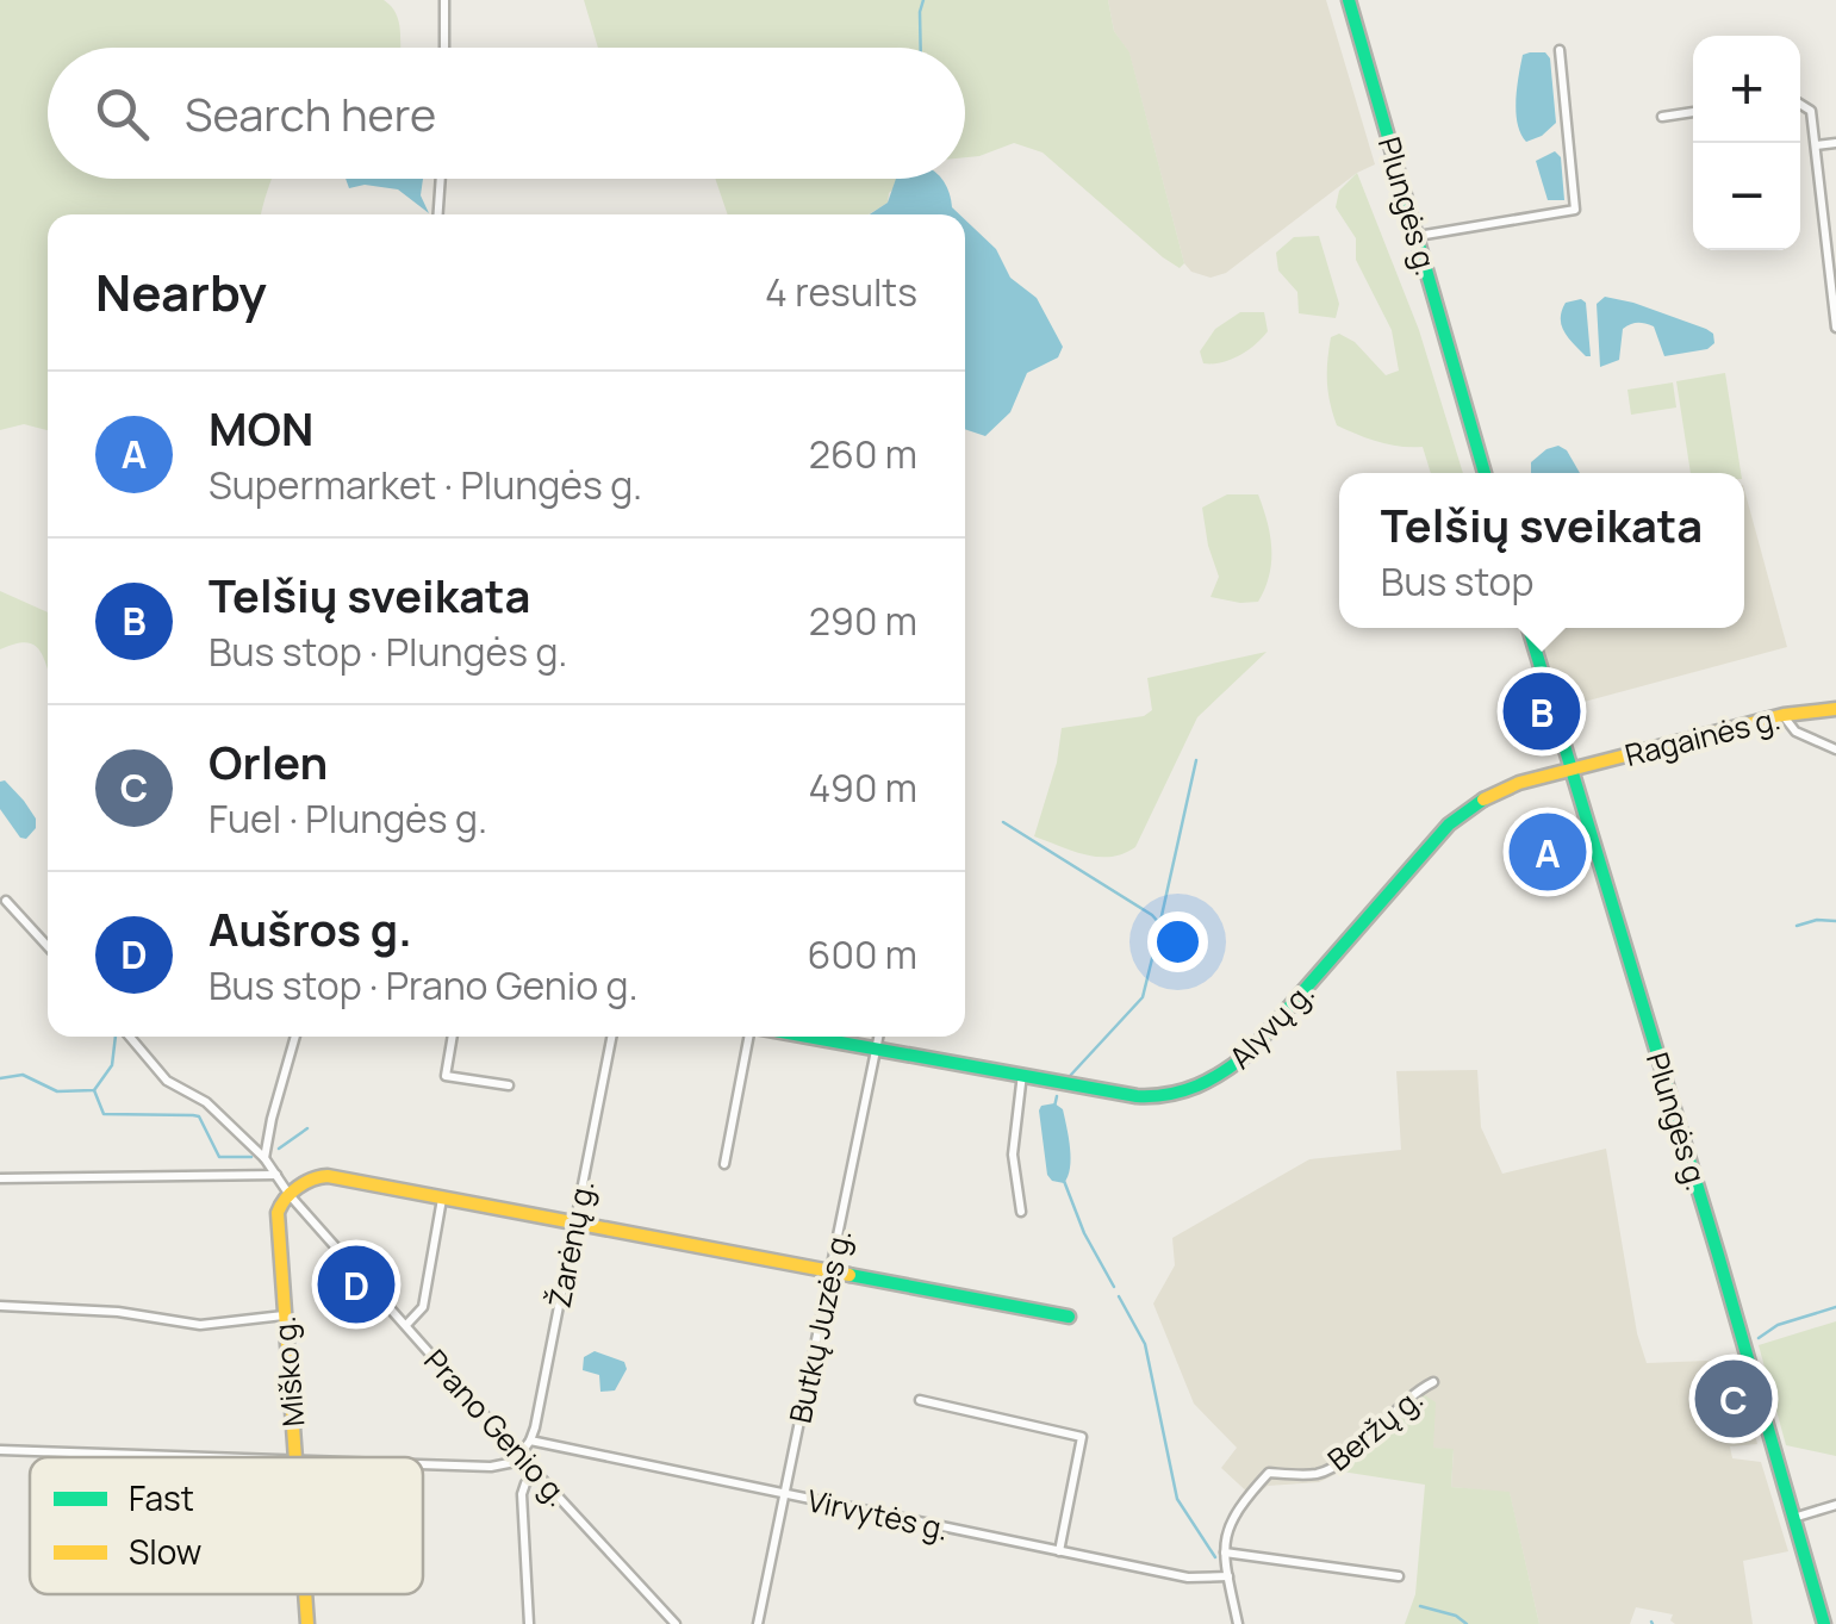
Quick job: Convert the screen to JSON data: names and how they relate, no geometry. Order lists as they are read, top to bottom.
{
  "streets": {
    "street": [
      "Plungės g.",
      "Ragainės g.",
      "Alyvų g.",
      "Žarėnų g.",
      "Butkų Juzės g.",
      "Miško g.",
      "Prano Genio g.",
      "Beržų g.",
      "Virvytės g."
    ]
  },
  "crossings": [
    ["Plungės g.", "Ragainės g."],
    ["Plungės g.", "Alyvų g."],
    ["Ragainės g.", "Alyvų g."],
    ["Alyvų g.", "Butkų Juzės g."],
    ["Žarėnų g.", "Prano Genio g."],
    ["Žarėnų g.", "Virvytės g."],
    ["Butkų Juzės g.", "Virvytės g."],
    ["Miško g.", "Prano Genio g."],
    ["Beržų g.", "Virvytės g."]
  ],
  "legend": ["Fast", "Slow"],
  "page": {
    "map_buttons": ["+", "−"],
    "search": "Search here",
    "heading": ["Nearby", "4 results"],
    "list": [
      {
        "mark": "A",
        "name": "MON",
        "note": "Supermarket · Plungės g.",
        "value": "260 m"
      },
      {
        "mark": "B",
        "name": "Telšių sveikata",
        "note": "Bus stop · Plungės g.",
        "value": "290 m"
      },
      {
        "mark": "C",
        "name": "Orlen",
        "note": "Fuel · Plungės g.",
        "value": "490 m"
      },
      {
        "mark": "D",
        "name": "Aušros g.",
        "note": "Bus stop · Prano Genio g.",
        "value": "600 m"
      }
    ],
    "popup": ["Telšių sveikata", "Bus stop"],
    "pins": [
      "B",
      "A",
      "D",
      "C"
    ]
  }
}
